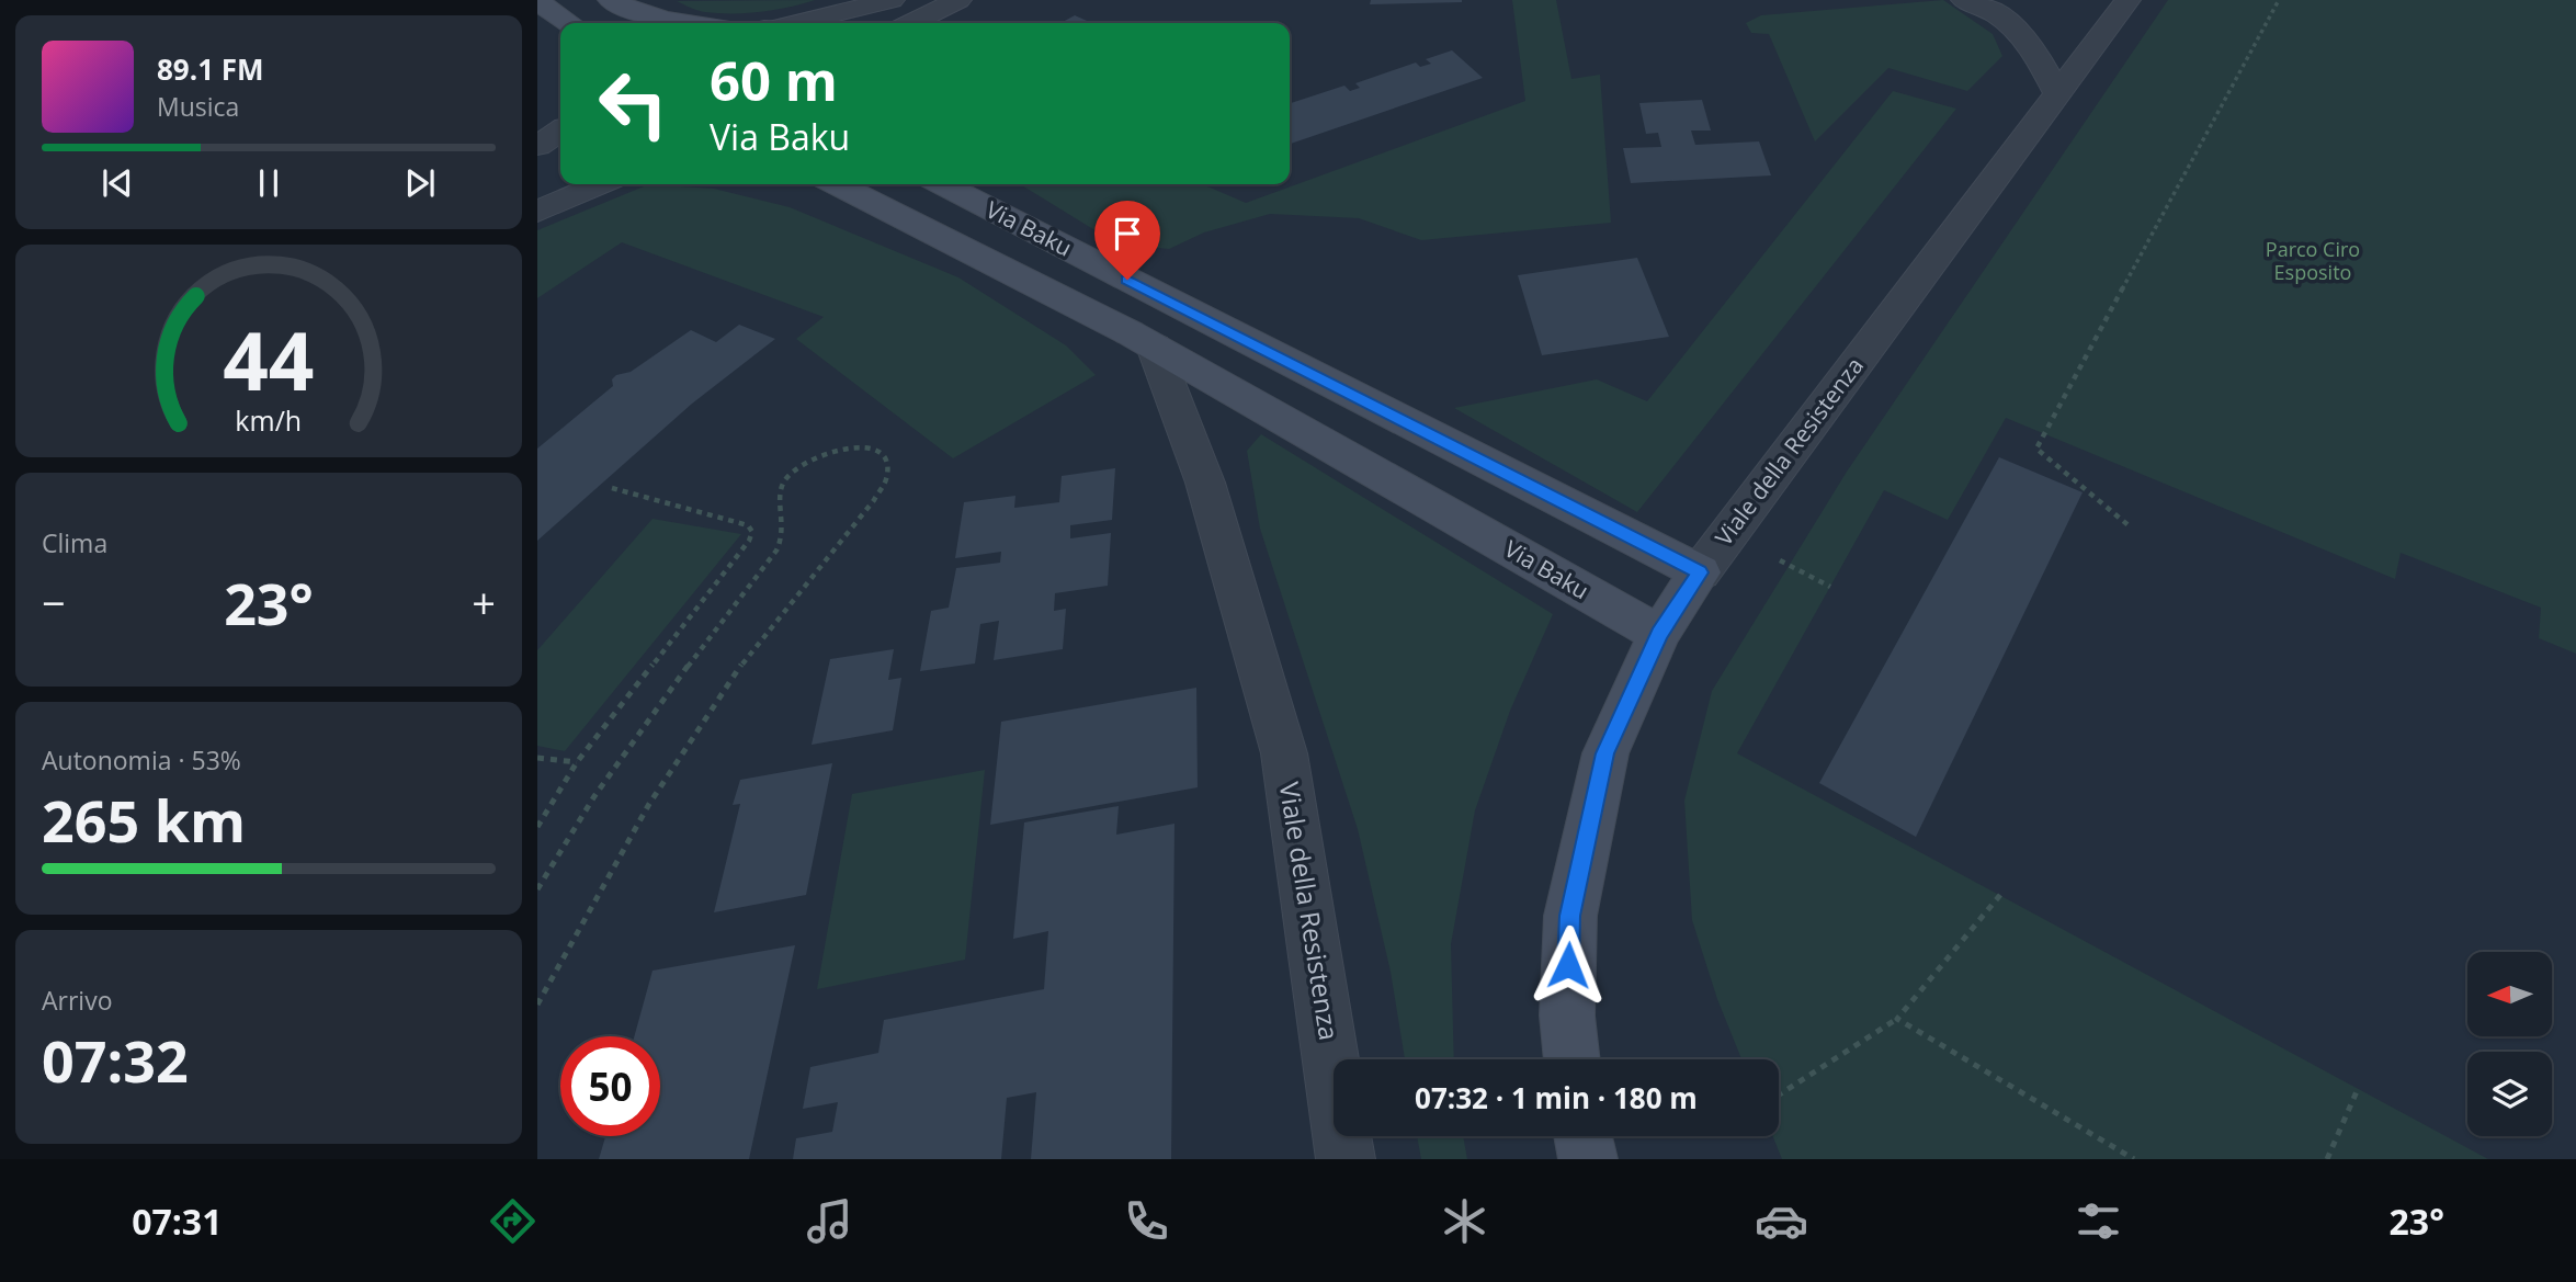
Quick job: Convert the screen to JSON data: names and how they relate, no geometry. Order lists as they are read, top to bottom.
{
  "streets": {
    "main road": ["Via Baku", "Viale della Resistenza"]
  },
  "crossings": [
    ["Via Baku", "Viale della Resistenza"]
  ],
  "parks": ["Parco Ciro Esposito"],
  "north": "left",
  "page": {
    "turn": ["60 m", "Via Baku"],
    "song": ["89.1 FM", "Musica"],
    "tile": [
      "Clima",
      ["Autonomia · 53%", "265 km"],
      ["Arrivo", "07:32"]
    ],
    "heat": ["−", "23°", "+"],
    "limit": "50",
    "trip": "07:32 · 1 min · 180 m",
    "tabs": ["07:31", "23°"],
    "gauge": ["44", "km/h"]
  }
}
